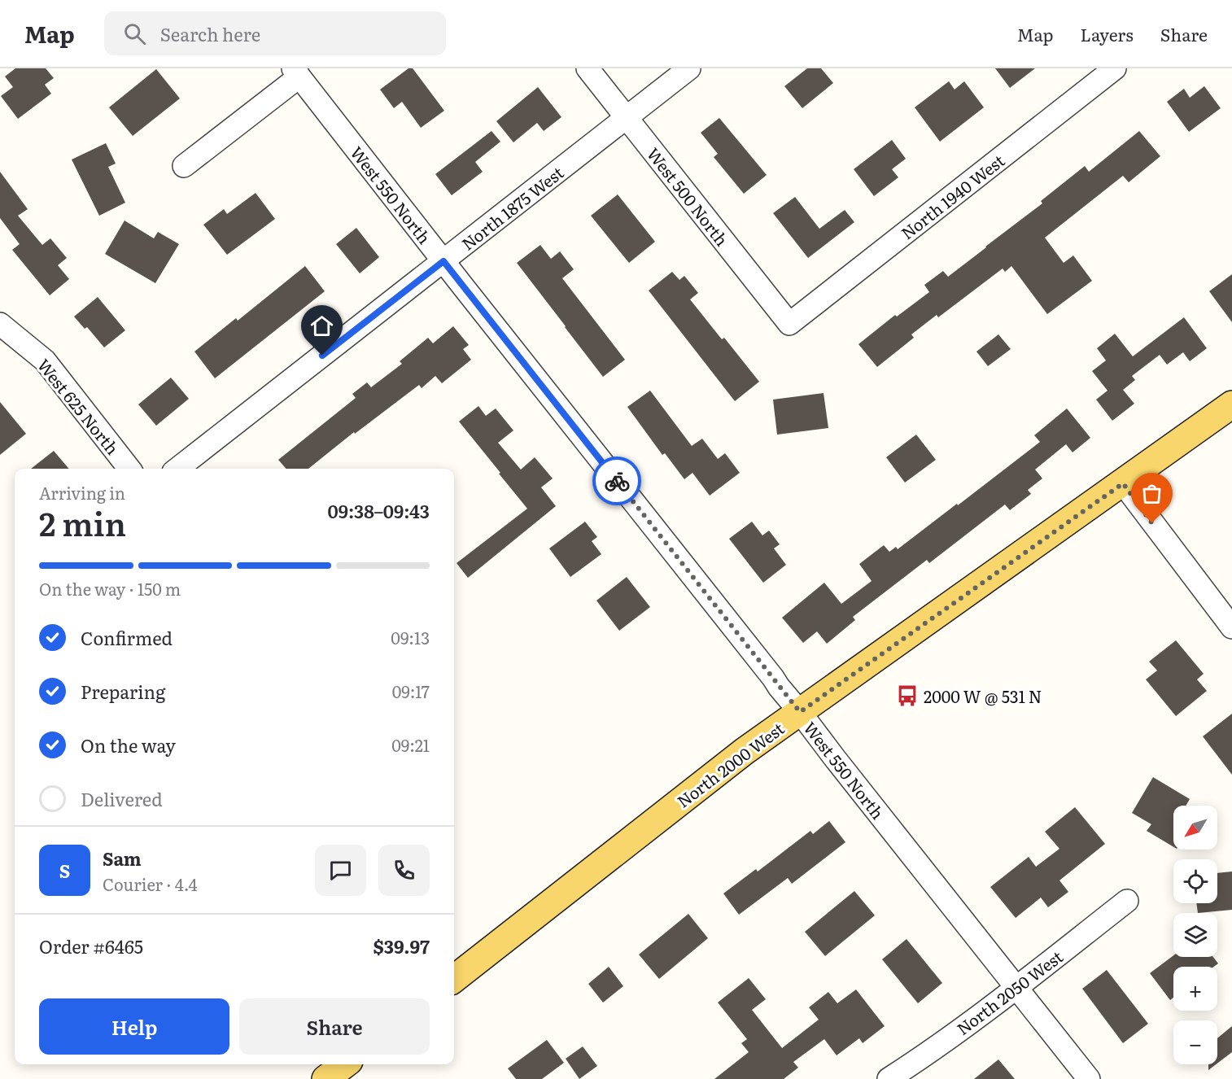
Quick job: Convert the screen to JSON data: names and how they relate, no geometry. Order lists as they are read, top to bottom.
{
  "streets": {
    "main road": ["North 2000 West"],
    "street": [
      "West 550 North",
      "West 500 North",
      "North 1940 West",
      "North 1875 West",
      "West 625 North",
      "North 2050 West"
    ]
  },
  "crossings": [
    ["West 550 North", "North 1875 West"],
    ["West 550 North", "North 2000 West"],
    ["West 550 North", "North 2050 West"],
    ["West 500 North", "North 1940 West"],
    ["West 500 North", "North 1875 West"]
  ],
  "places": {
    "bus stop": ["2000 W @ 531 N"]
  },
  "north": "bottom left",
  "page": {
    "header": "Map",
    "search": "Search here",
    "nav": ["Map", "Layers", "Share"],
    "heading": ["2 min", "Arriving in", "09:38–09:43"],
    "panel": [
      "Sam",
      "Courier · 4.4",
      "Order #6465",
      "$39.97"
    ],
    "bar": "On the way · 150 m",
    "list": [
      ["Confirmed", "09:13"],
      ["Preparing", "09:17"],
      ["On the way", "09:21"],
      "Delivered"
    ],
    "map_buttons": ["+", "−"],
    "round": "S",
    "buttons": ["Help", "Share"]
  }
}
